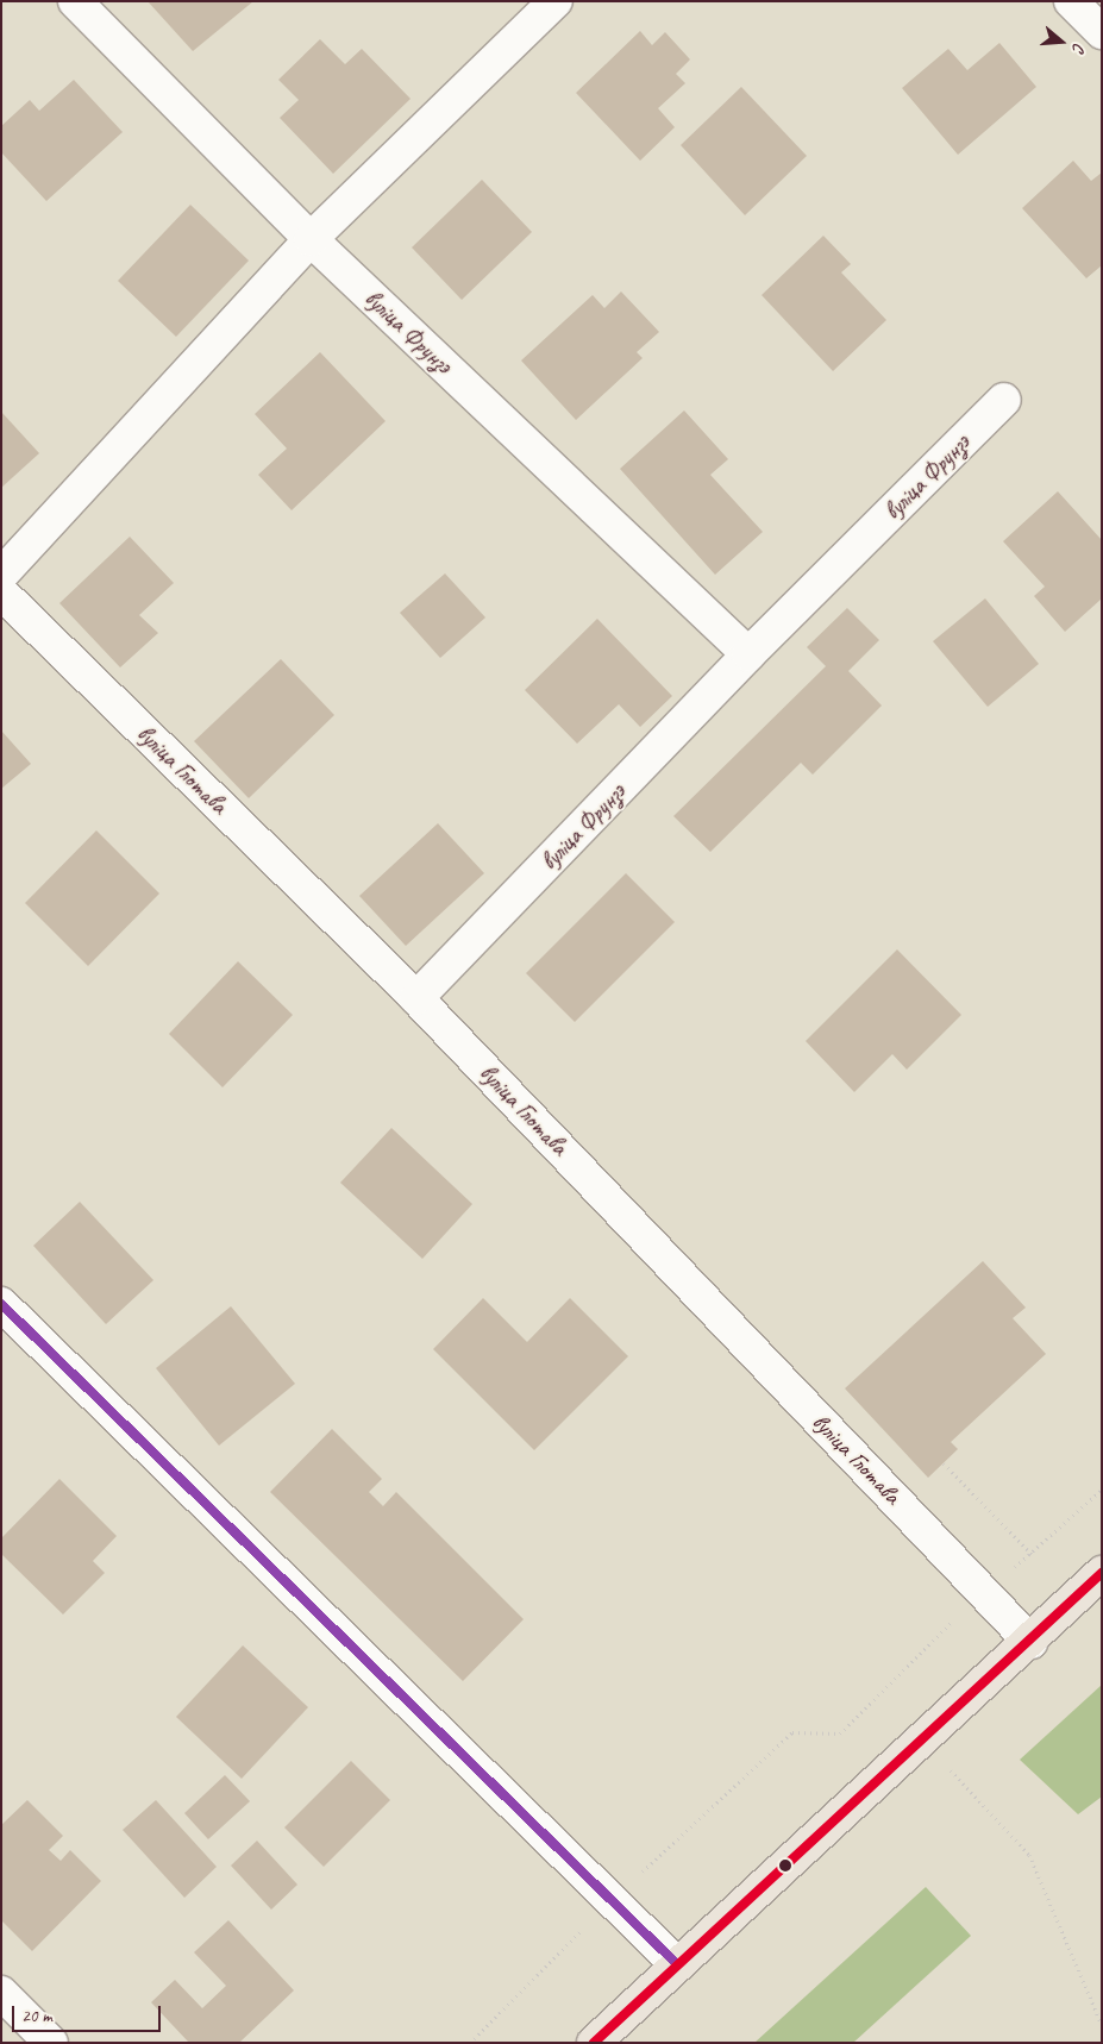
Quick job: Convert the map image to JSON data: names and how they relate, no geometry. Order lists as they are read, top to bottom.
{
  "streets": {
    "street": ["вуліца Фрунзэ", "вуліца Глотава"]
  },
  "crossings": [
    ["вуліца Фрунзэ", "вуліца Глотава"]
  ],
  "scale_bar": "20 m",
  "north": "right"
}
